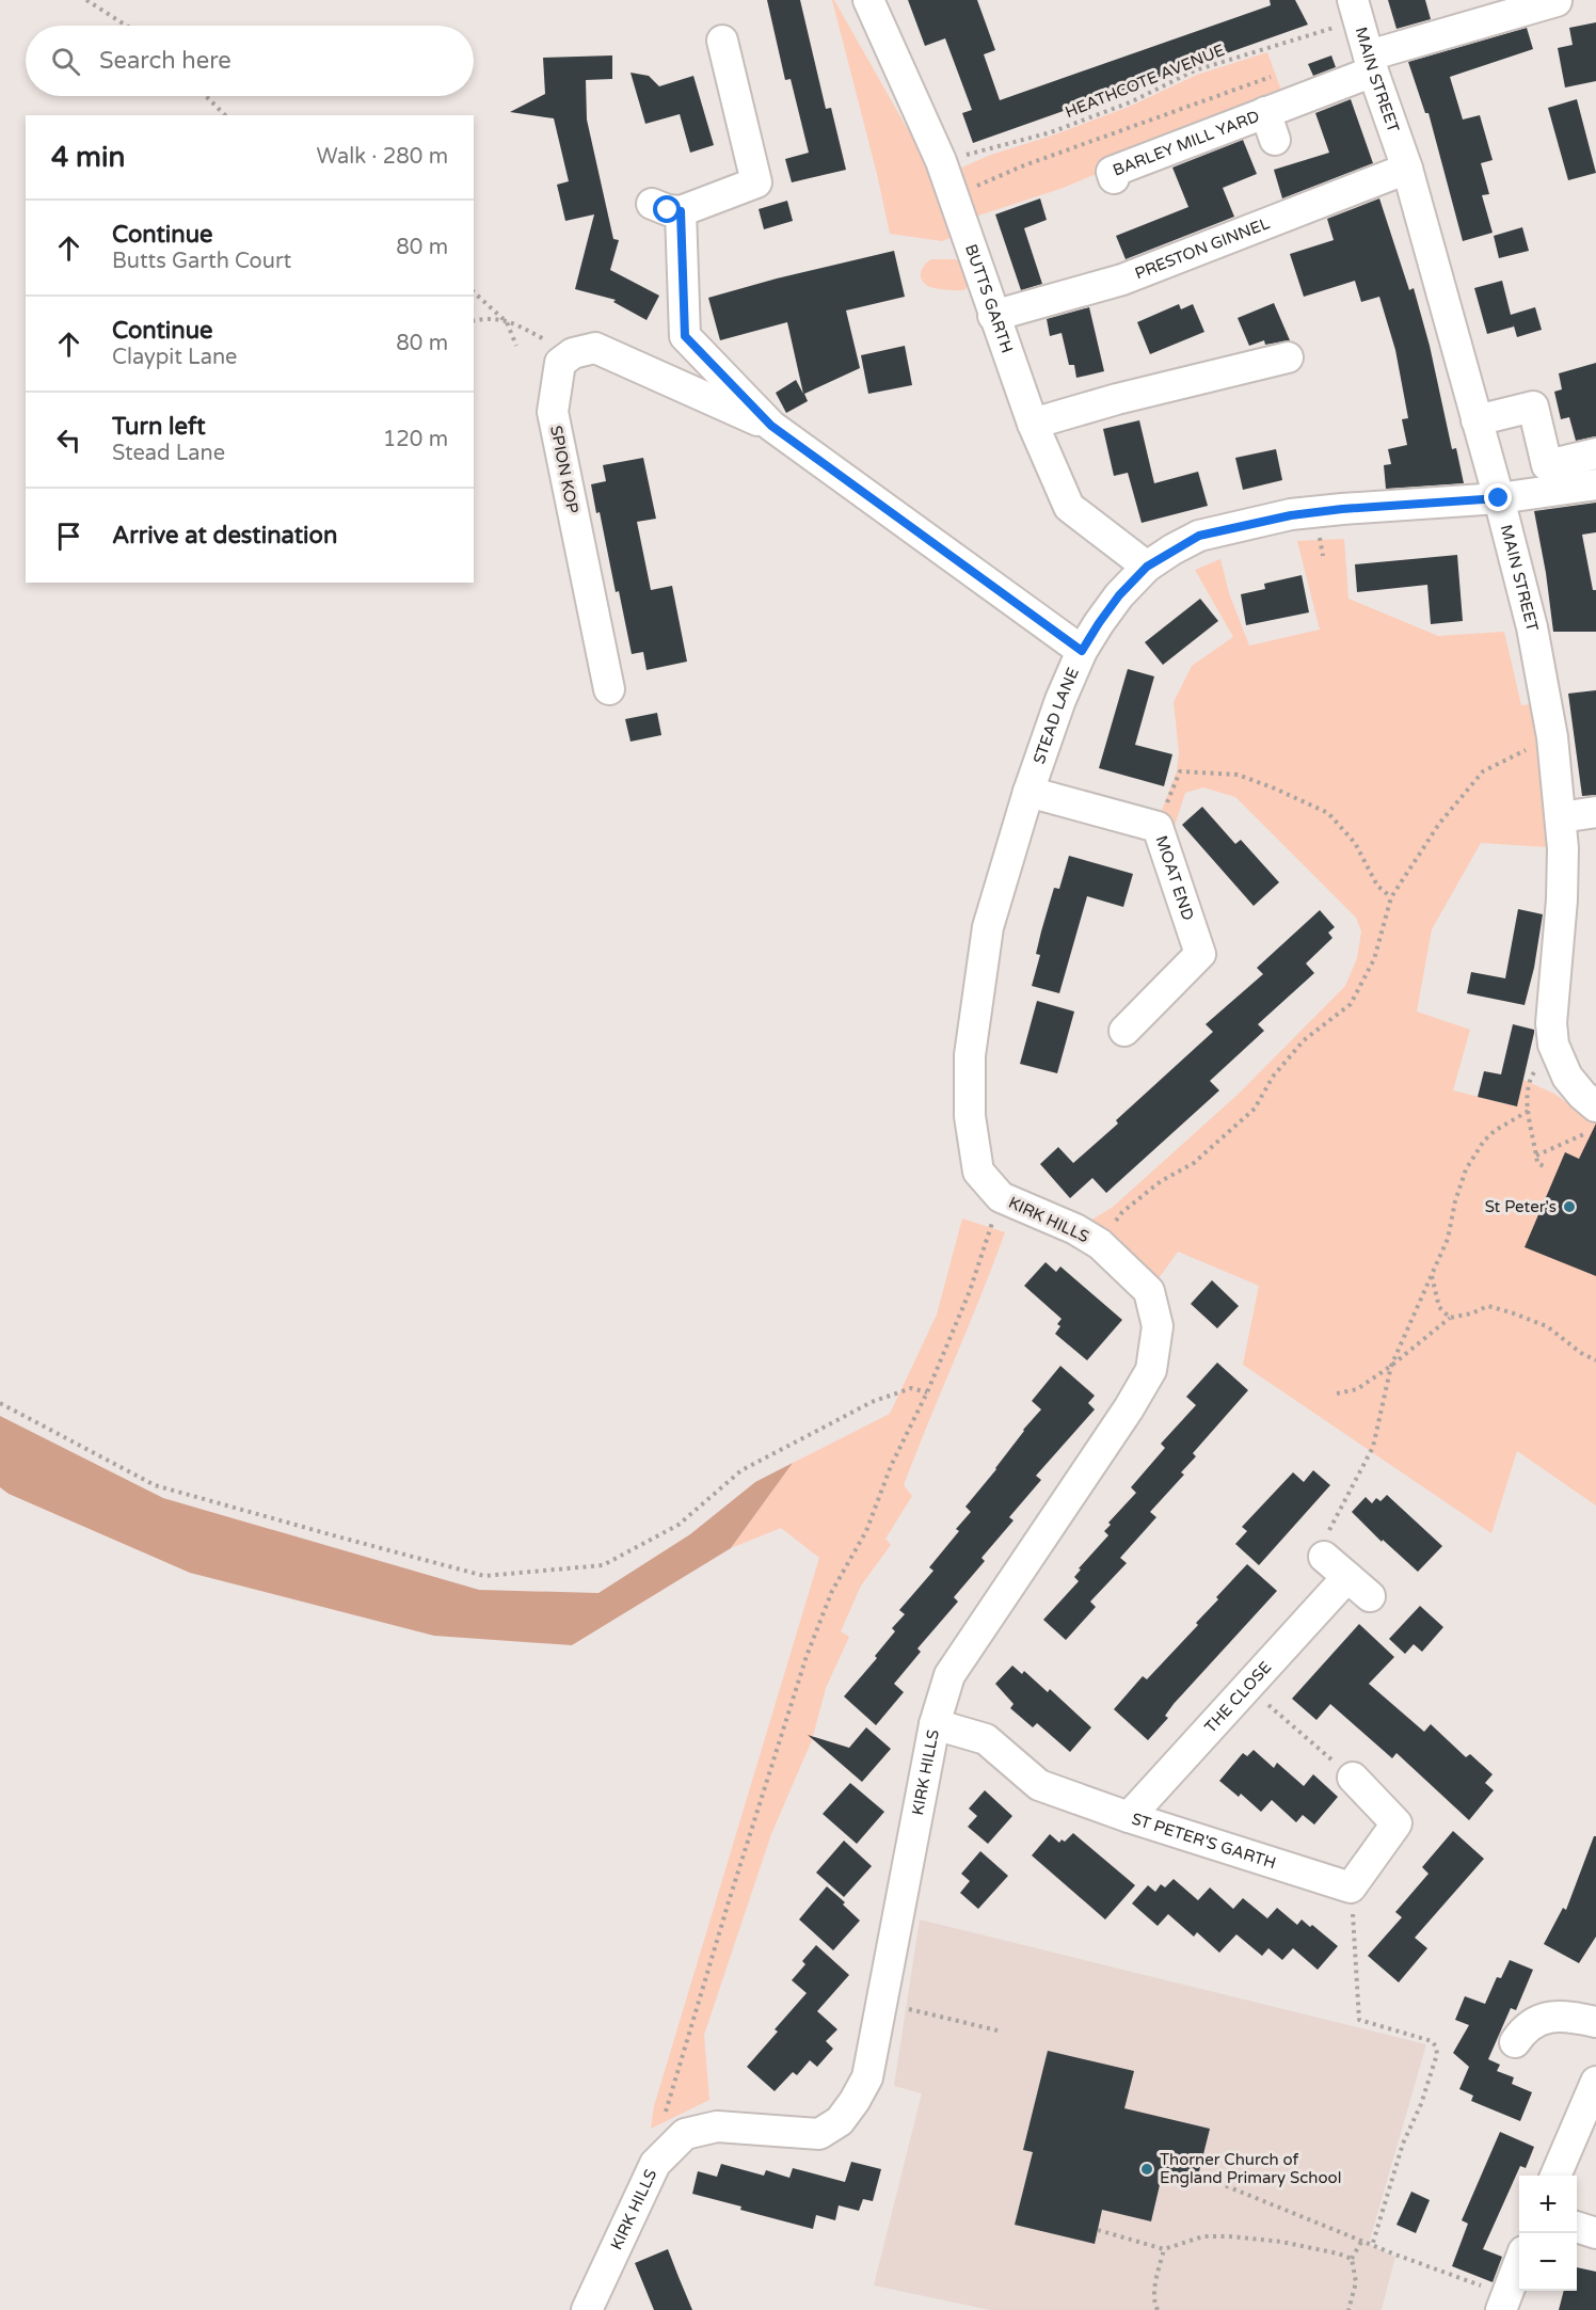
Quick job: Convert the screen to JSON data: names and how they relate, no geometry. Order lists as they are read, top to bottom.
{
  "streets": {
    "street": [
      "MAIN STREET",
      "BARLEY MILL YARD",
      "PRESTON GINNEL",
      "BUTTS GARTH",
      "SPION KOP",
      "STEAD LANE",
      "MOAT END",
      "KIRK HILLS",
      "THE CLOSE",
      "ST PETER'S GARTH"
    ],
    "path": ["HEATHCOTE AVENUE"]
  },
  "crossings": [
    ["MAIN STREET", "HEATHCOTE AVENUE"],
    ["MAIN STREET", "BARLEY MILL YARD"],
    ["MAIN STREET", "PRESTON GINNEL"],
    ["MAIN STREET", "STEAD LANE"],
    ["HEATHCOTE AVENUE", "BUTTS GARTH"],
    ["PRESTON GINNEL", "BUTTS GARTH"],
    ["BUTTS GARTH", "STEAD LANE"],
    ["STEAD LANE", "MOAT END"],
    ["STEAD LANE", "KIRK HILLS"],
    ["KIRK HILLS", "ST PETER'S GARTH"],
    ["THE CLOSE", "ST PETER'S GARTH"]
  ],
  "places": ["St Peter's", "Thorner Church of England Primary School"],
  "page": {
    "search": "Search here",
    "heading": ["4 min", "Walk · 280 m"],
    "list": [
      ["Continue", "Butts Garth Court", "80 m"],
      ["Continue", "Claypit Lane", "80 m"],
      ["Turn left", "Stead Lane", "120 m"],
      "Arrive at destination"
    ],
    "map_buttons": ["+", "−"]
  }
}
